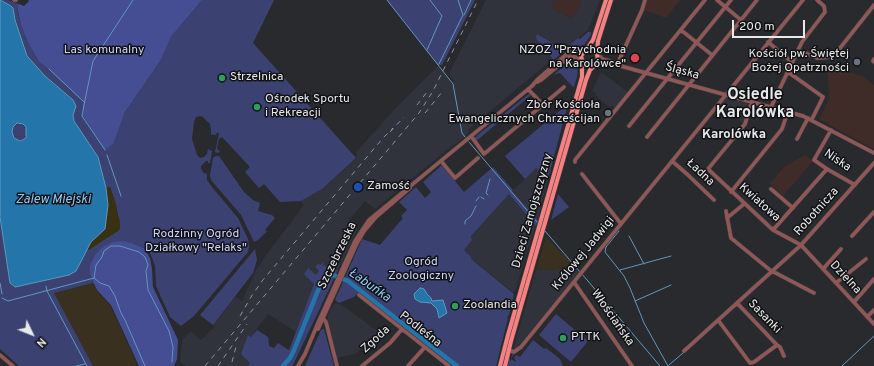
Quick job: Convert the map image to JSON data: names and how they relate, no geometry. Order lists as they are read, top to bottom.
{
  "streets": {
    "main road": ["Dzieci Zamojszczyzny"],
    "street": [
      "Śląska",
      "Niska",
      "Ładna",
      "Kwiatowa",
      "Robotnicza",
      "Królowej Jadwigi",
      "Szczebrzeska",
      "Dzielna",
      "Sasanki",
      "Włościańska",
      "Podleśna",
      "Zgoda"
    ]
  },
  "crossings": [
    ["Śląska", "Niska"],
    ["Śląska", "Kwiatowa"],
    ["Śląska", "Dzieci Zamojszczyzny"],
    ["Śląska", "Królowej Jadwigi"],
    ["Śląska", "Szczebrzeska"],
    ["Niska", "Robotnicza"],
    ["Ładna", "Królowej Jadwigi"],
    ["Kwiatowa", "Robotnicza"],
    ["Kwiatowa", "Dzielna"],
    ["Dzieci Zamojszczyzny", "Królowej Jadwigi"],
    ["Dzieci Zamojszczyzny", "Szczebrzeska"],
    ["Robotnicza", "Dzielna"],
    ["Robotnicza", "Sasanki"],
    ["Królowej Jadwigi", "Włościańska"],
    ["Podleśna", "Zgoda"]
  ],
  "districts": ["Osiedle Karolówka", "Karolówka"],
  "water": ["Zalew Miejski", "Łabuńka"],
  "parks": ["Las komunalny", "Rodzinny Ogród Działkowy \"Relaks\"", "Ogród Zoologiczny"],
  "places": [
    "NZOZ \"Przychodnia na Karolówce\"",
    "Kościół pw. Świętej Bożej Opatrzności",
    "Strzelnica",
    "Ośrodek Sportu i Rekreacji",
    "Zbór Kościoła Ewangelicznych Chrześcijan",
    "Zamość",
    "Zoolandia",
    "PTTK"
  ],
  "scale_bar": "200 m",
  "north": "bottom right"
}
